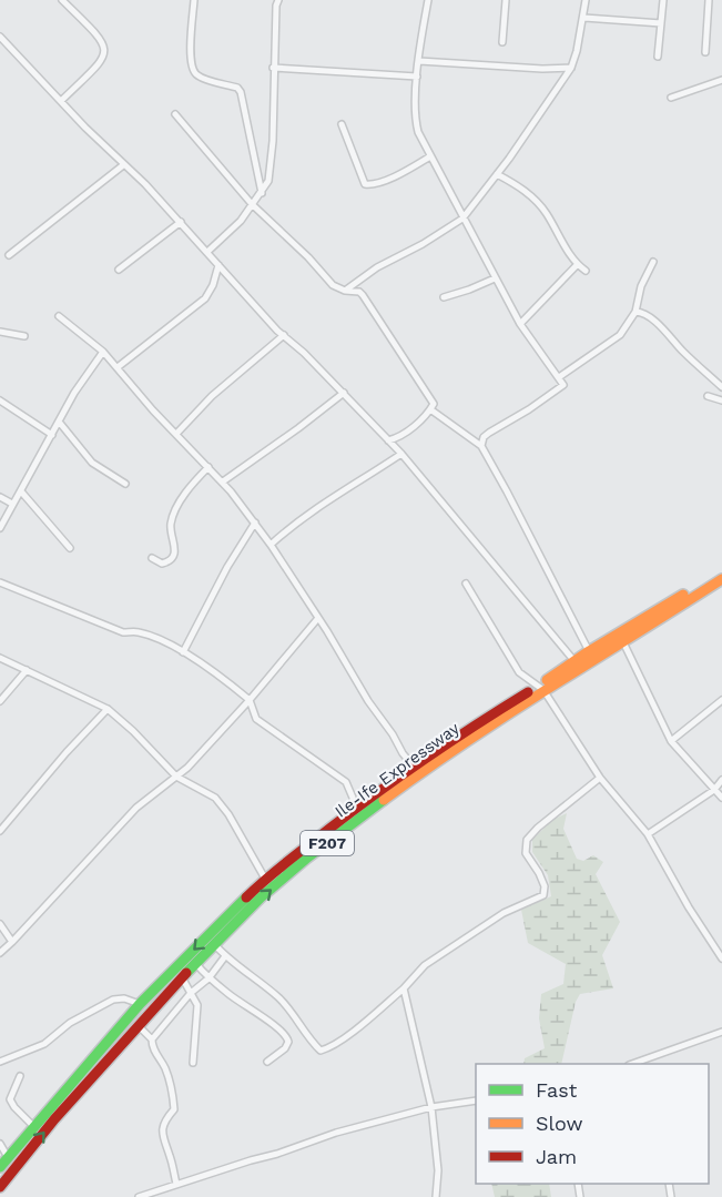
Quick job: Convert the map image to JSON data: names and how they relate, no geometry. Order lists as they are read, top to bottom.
{
  "streets": {
    "main road": ["Ile-Ife Expressway", "F207"]
  },
  "legend": ["Fast", "Slow", "Jam"]
}
